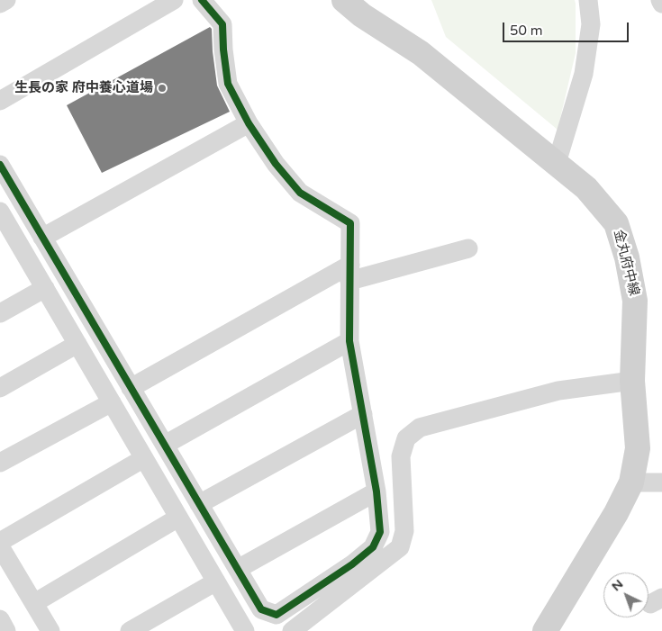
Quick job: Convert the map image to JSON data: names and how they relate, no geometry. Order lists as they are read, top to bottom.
{
  "streets": {
    "main road": ["金丸府中線"]
  },
  "places": ["生長の家 府中養心道場"],
  "scale_bar": "50 m",
  "north": "top left"
}
